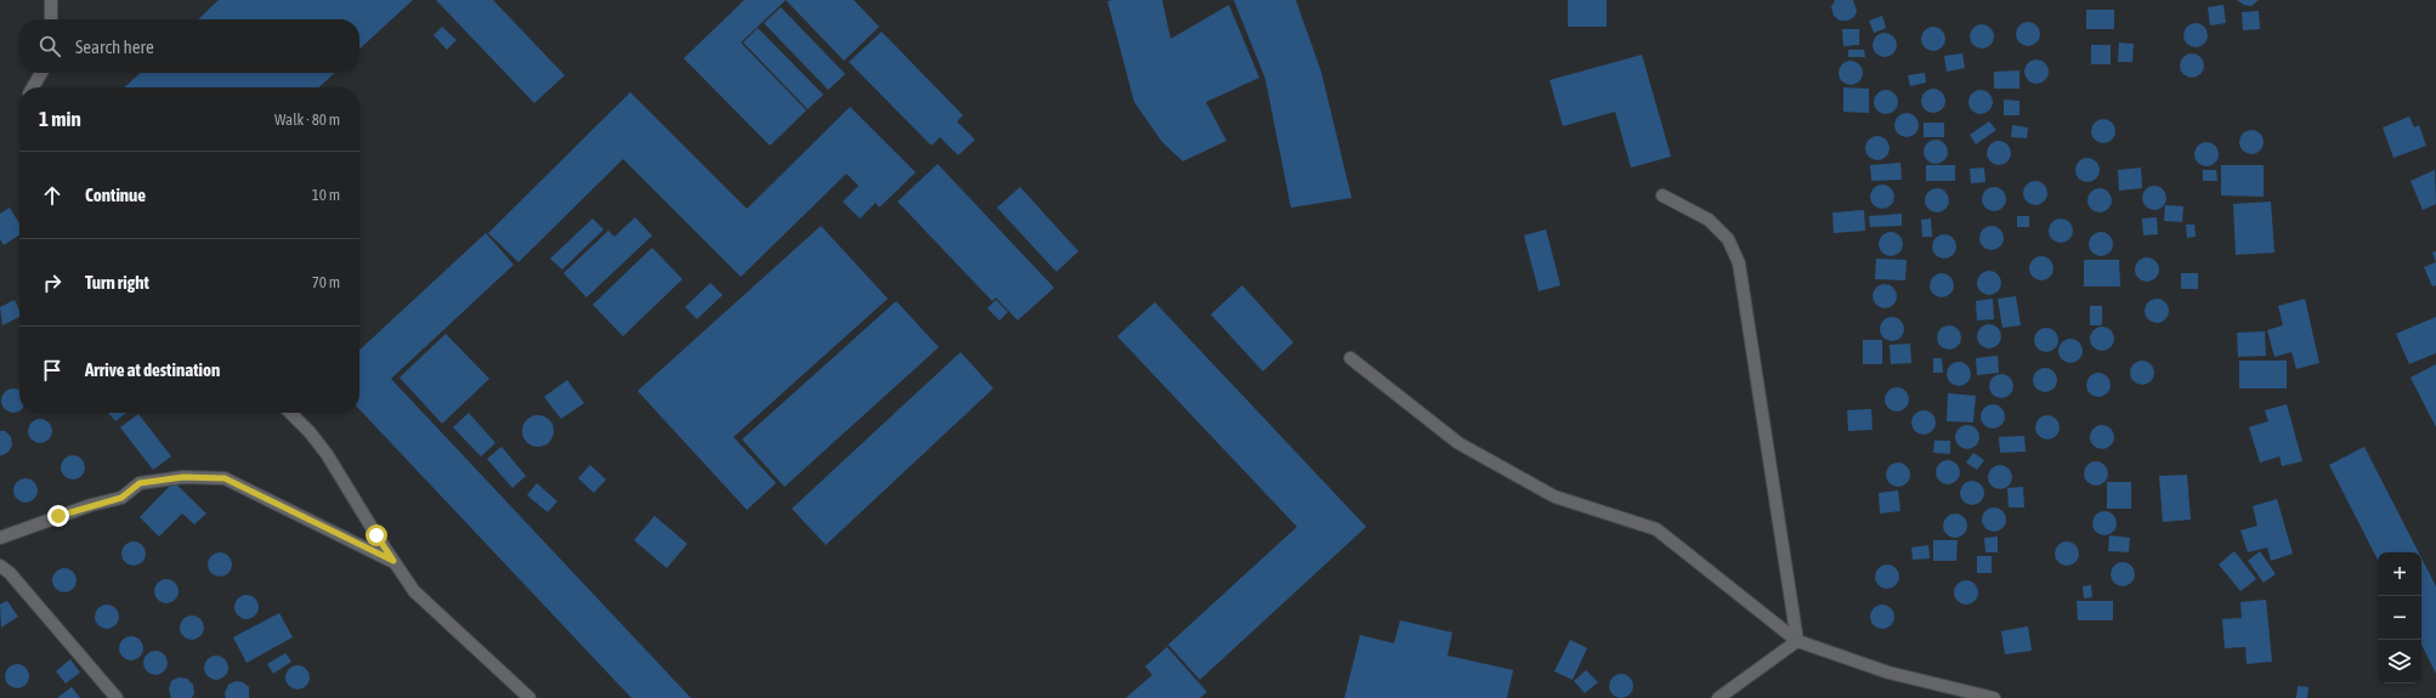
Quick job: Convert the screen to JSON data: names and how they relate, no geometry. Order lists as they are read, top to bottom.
{
  "page": {
    "search": "Search here",
    "heading": ["1 min", "Walk · 80 m"],
    "list": [
      ["Continue", "10 m"],
      ["Turn right", "70 m"],
      "Arrive at destination"
    ],
    "map_buttons": ["+", "−"]
  }
}
